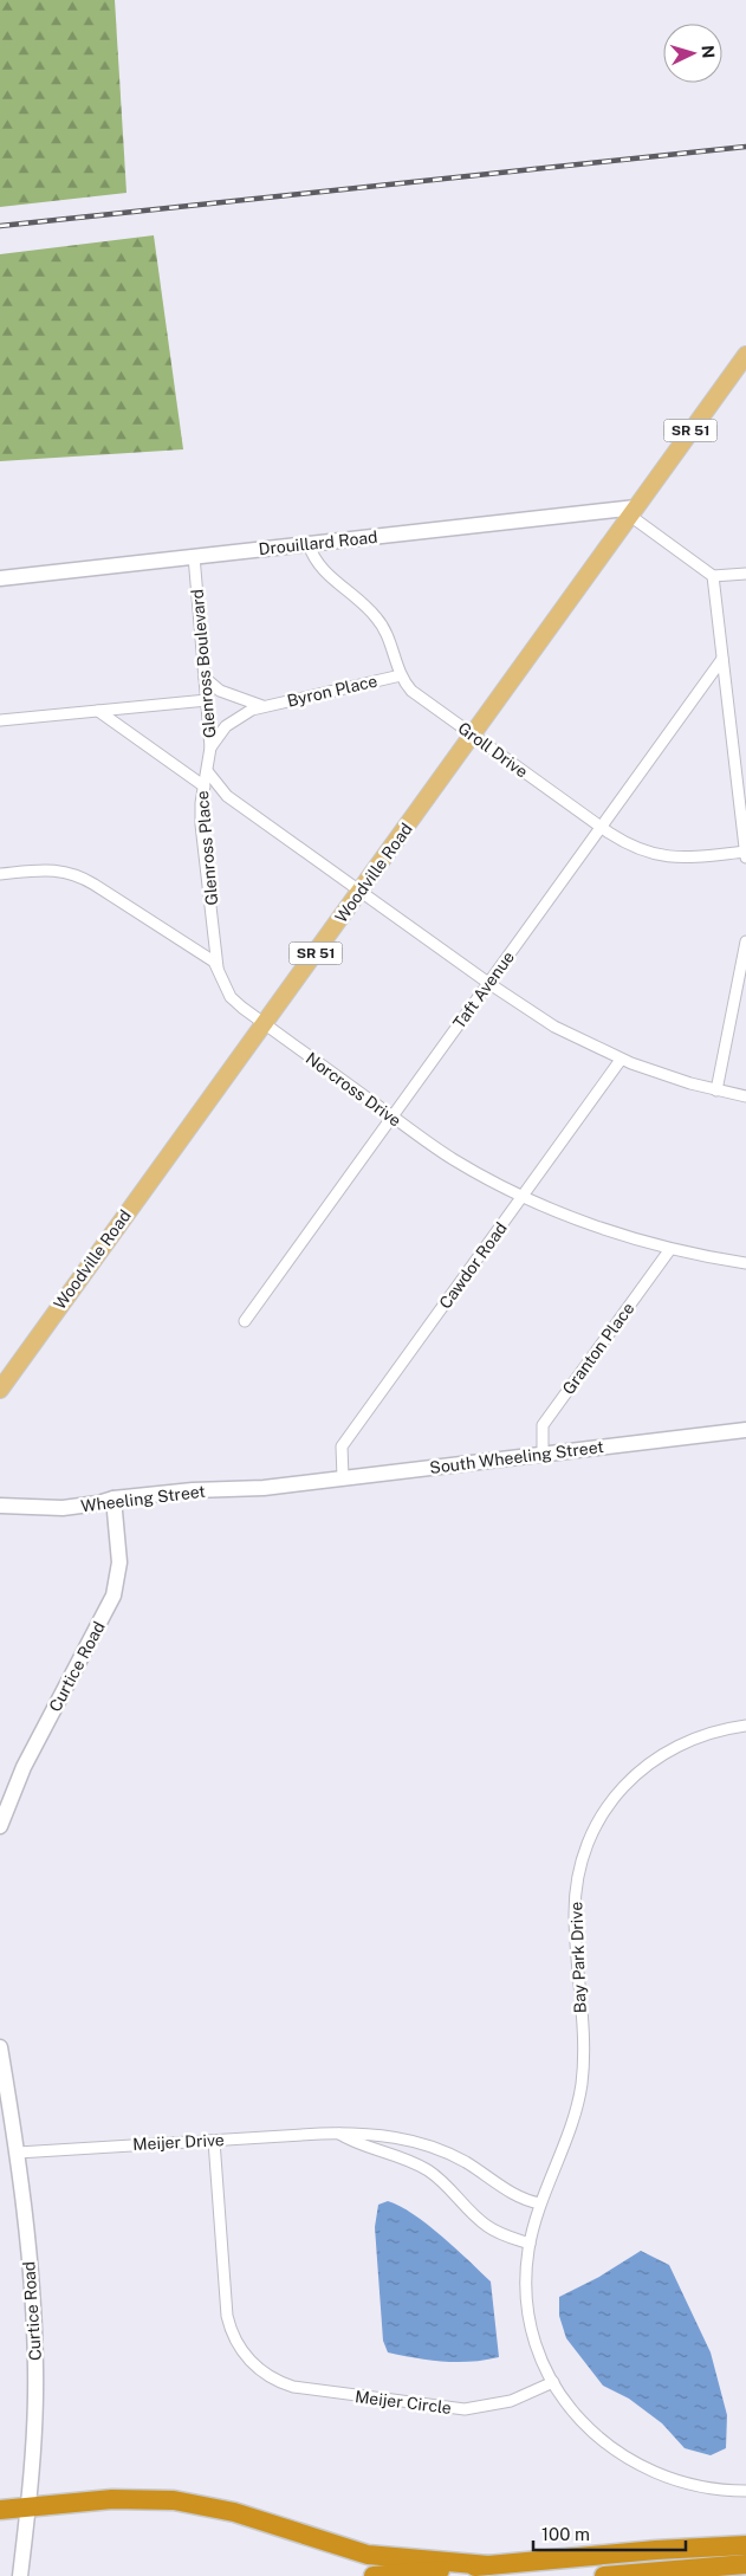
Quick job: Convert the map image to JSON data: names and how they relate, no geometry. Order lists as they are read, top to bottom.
{
  "streets": {
    "main road": ["SR 51", "Woodville Road"],
    "street": [
      "Drouillard Road",
      "Glenross Boulevard",
      "Byron Place",
      "Groll Drive",
      "Glenross Place",
      "Taft Avenue",
      "Norcross Drive",
      "Cawdor Road",
      "Granton Place",
      "South Wheeling Street",
      "Wheeling Street",
      "Curtice Road",
      "Bay Park Drive",
      "Meijer Drive",
      "Meijer Circle"
    ]
  },
  "crossings": [
    ["Drouillard Road", "Glenross Boulevard"],
    ["Drouillard Road", "Groll Drive"],
    ["Drouillard Road", "Woodville Road"],
    ["Glenross Boulevard", "Byron Place"],
    ["Glenross Boulevard", "Glenross Place"],
    ["Byron Place", "Groll Drive"],
    ["Groll Drive", "Woodville Road"],
    ["Groll Drive", "Taft Avenue"],
    ["Glenross Place", "Norcross Drive"],
    ["Woodville Road", "Norcross Drive"],
    ["Taft Avenue", "Norcross Drive"],
    ["Norcross Drive", "Cawdor Road"],
    ["Norcross Drive", "Granton Place"],
    ["Cawdor Road", "South Wheeling Street"],
    ["Granton Place", "South Wheeling Street"],
    ["South Wheeling Street", "Wheeling Street"],
    ["Wheeling Street", "Curtice Road"],
    ["Curtice Road", "Meijer Drive"],
    ["Bay Park Drive", "Meijer Drive"],
    ["Bay Park Drive", "Meijer Circle"],
    ["Meijer Drive", "Meijer Circle"]
  ],
  "scale_bar": "100 m",
  "north": "right"
}
